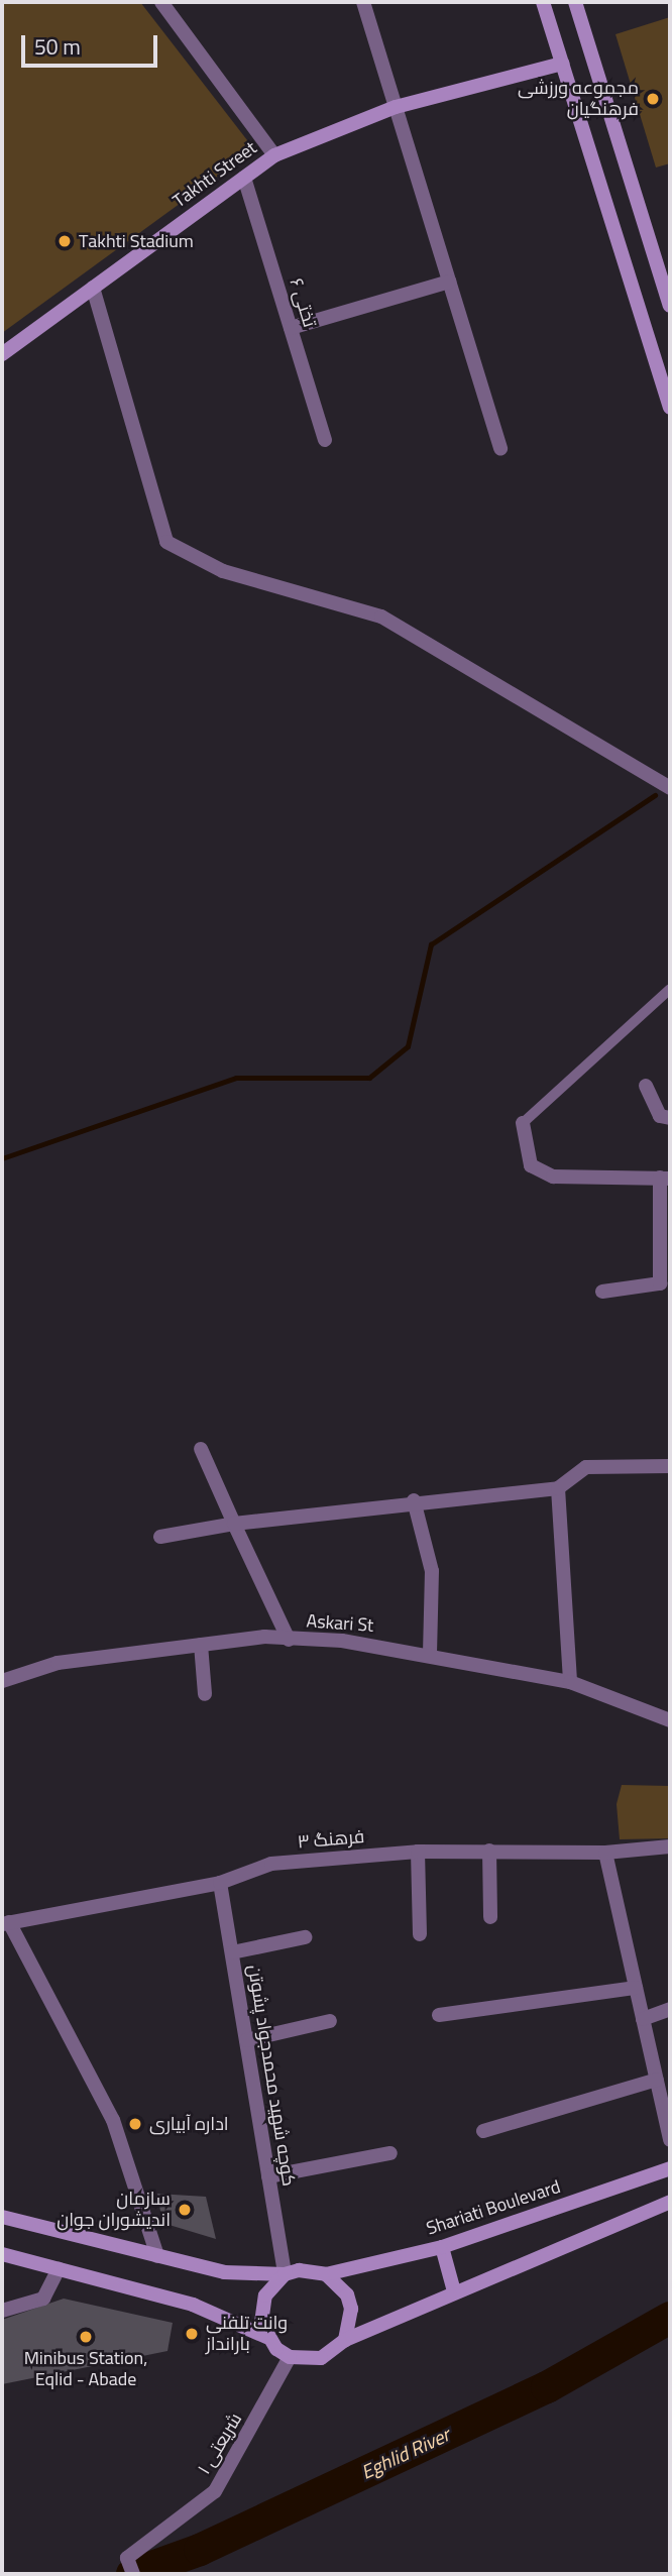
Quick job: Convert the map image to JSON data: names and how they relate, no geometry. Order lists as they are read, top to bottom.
{
  "streets": {
    "main road": ["Takhti Street", "Shariati Boulevard"],
    "street": [
      "تختی ۶",
      "Askari St",
      "فرهنگ ۳",
      "کوچه شهید محمدجواد پشوتن",
      "شریعتی ۱"
    ]
  },
  "crossings": [
    ["Takhti Street", "تختی ۶"],
    ["فرهنگ ۳", "کوچه شهید محمدجواد پشوتن"],
    ["کوچه شهید محمدجواد پشوتن", "Shariati Boulevard"],
    ["کوچه شهید محمدجواد پشوتن", "شریعتی ۱"],
    ["Shariati Boulevard", "شریعتی ۱"]
  ],
  "water": ["Eghlid River"],
  "places": [
    "مجموعه ورزشی فرهنگیان",
    "Takhti Stadium",
    "اداره آبیاری",
    "سازمان اندیشوران جوان",
    "وانت تلفنی بارانداز",
    "Minibus Station, Eqlid - Abade"
  ],
  "scale_bar": "50 m"
}
